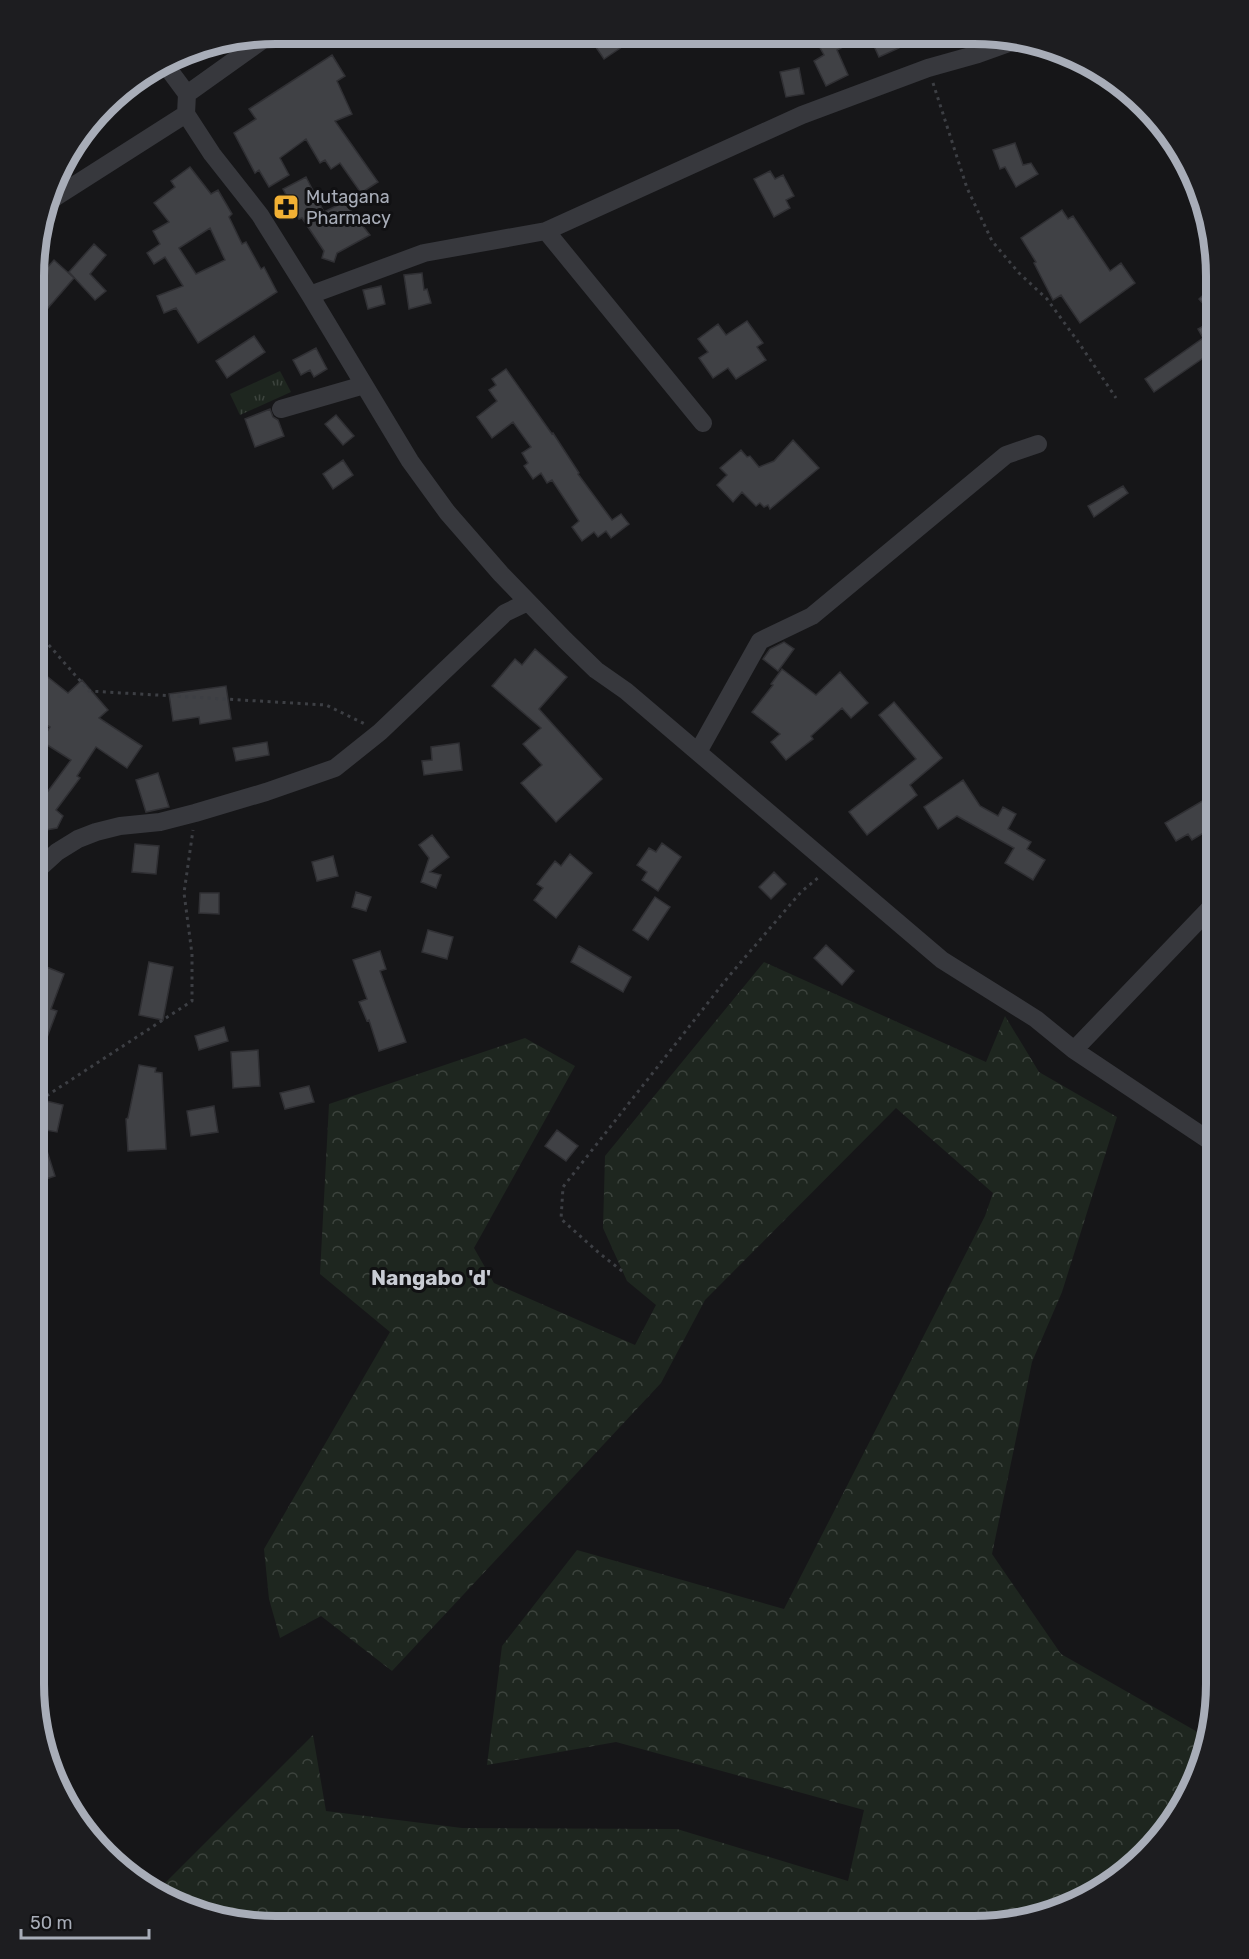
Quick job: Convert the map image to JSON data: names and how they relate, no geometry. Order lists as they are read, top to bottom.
{
  "districts": ["Nangabo 'd'"],
  "places": {
    "pharmacy": ["Mutagana Pharmacy"]
  },
  "scale_bar": "50 m"
}
